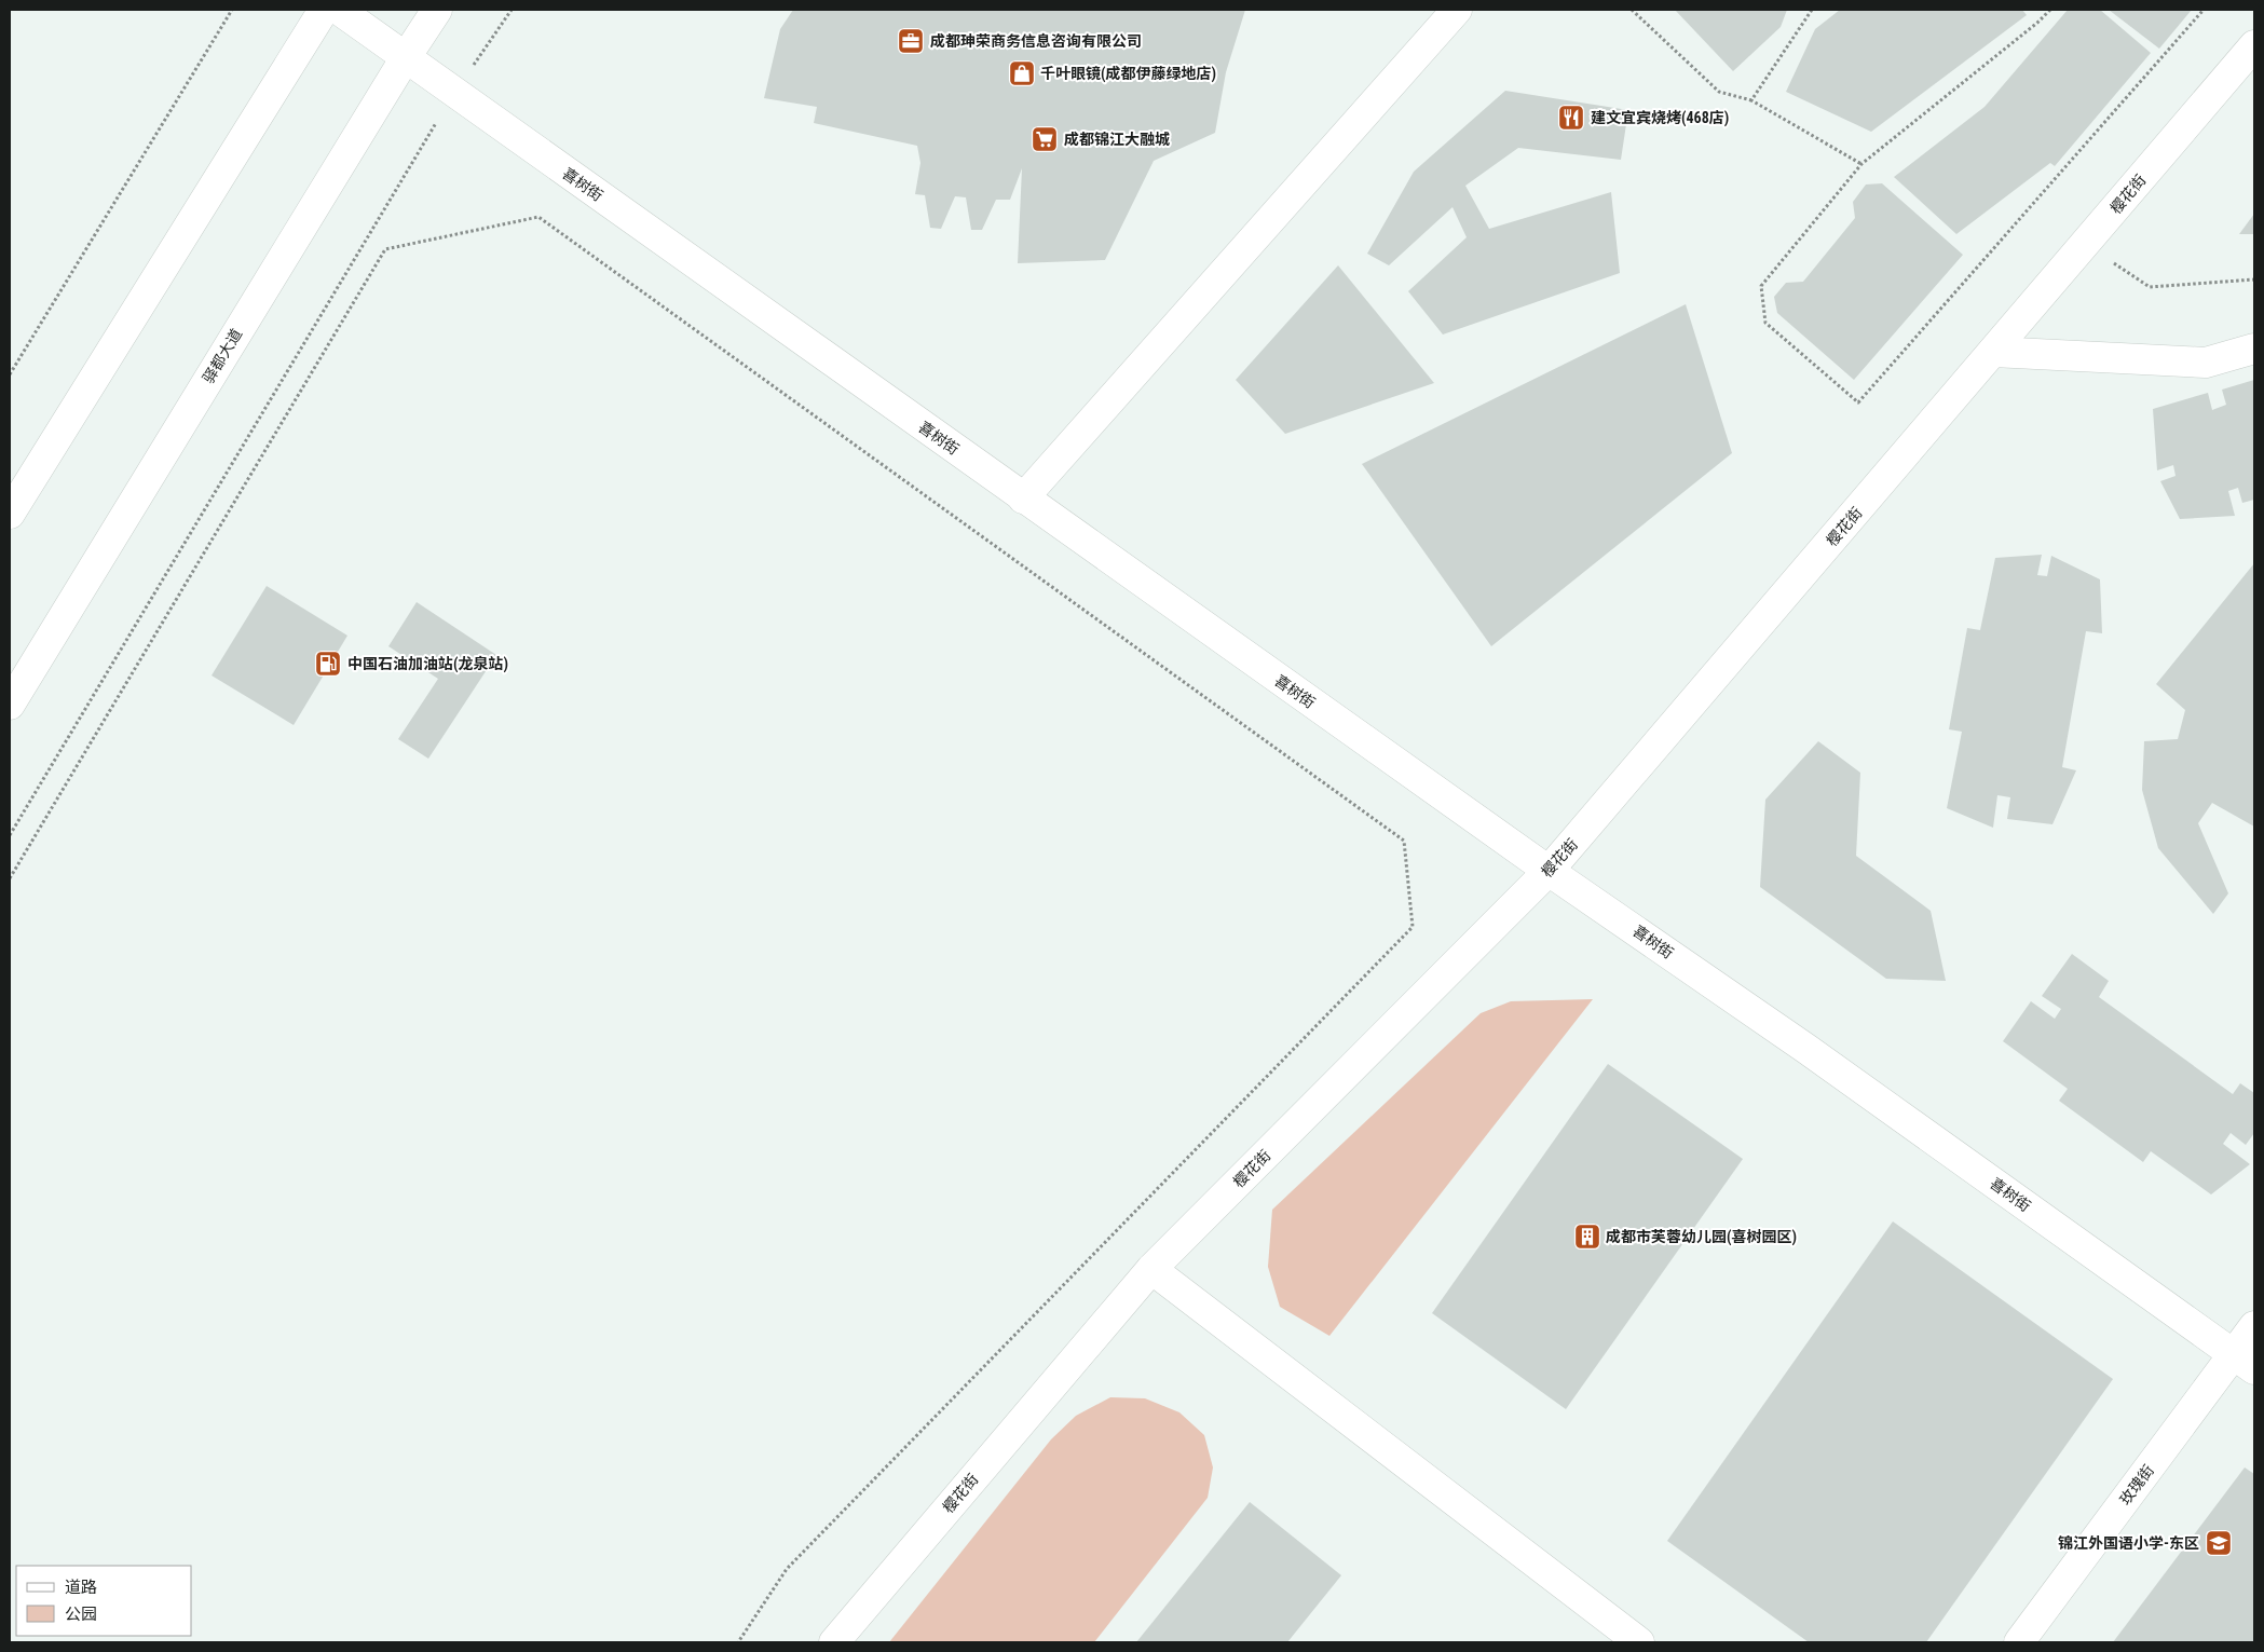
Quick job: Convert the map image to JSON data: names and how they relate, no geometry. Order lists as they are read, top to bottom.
{
  "streets": {
    "street": [
      "喜树街",
      "樱花街",
      "驿都大道",
      "玫瑰街"
    ]
  },
  "crossings": [
    ["喜树街", "樱花街"],
    ["喜树街", "驿都大道"],
    ["喜树街", "玫瑰街"]
  ],
  "places": {
    "office": ["成都珅荣商务信息咨询有限公司"],
    "shop": ["千叶眼镜(成都伊藤绿地店)"],
    "restaurant": ["建文宜宾烧烤(468店)"],
    "supermarket": ["成都锦江大融城"],
    "fuel station": ["中国石油加油站(龙泉站)"],
    "building": ["成都市芙蓉幼儿园(喜树园区)"],
    "school or university": ["锦江外国语小学-东区"]
  },
  "legend": ["道路", "公园"]
}
